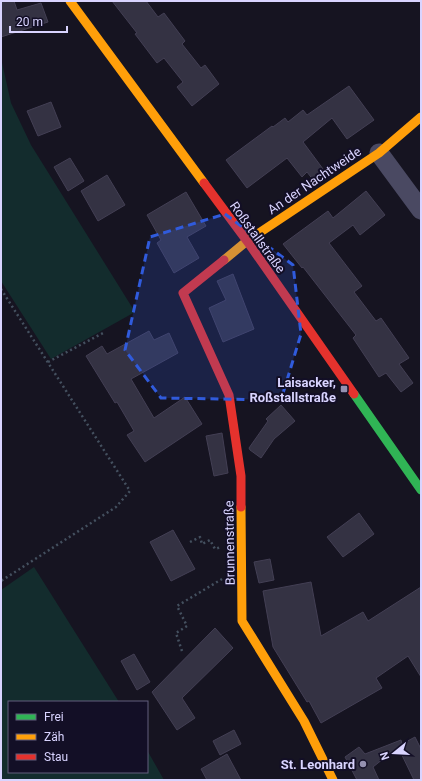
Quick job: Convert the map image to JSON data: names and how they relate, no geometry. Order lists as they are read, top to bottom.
{
  "streets": {
    "street": ["An der Nachtweide", "Roßstallstraße", "Brunnenstraße"]
  },
  "crossings": [
    ["An der Nachtweide", "Roßstallstraße"],
    ["An der Nachtweide", "Brunnenstraße"]
  ],
  "places": {
    "transit": ["Laisacker, Roßstallstraße"],
    "other": ["St. Leonhard"]
  },
  "legend": ["Frei", "Zäh", "Stau"],
  "scale_bar": "20 m",
  "north": "left"
}
